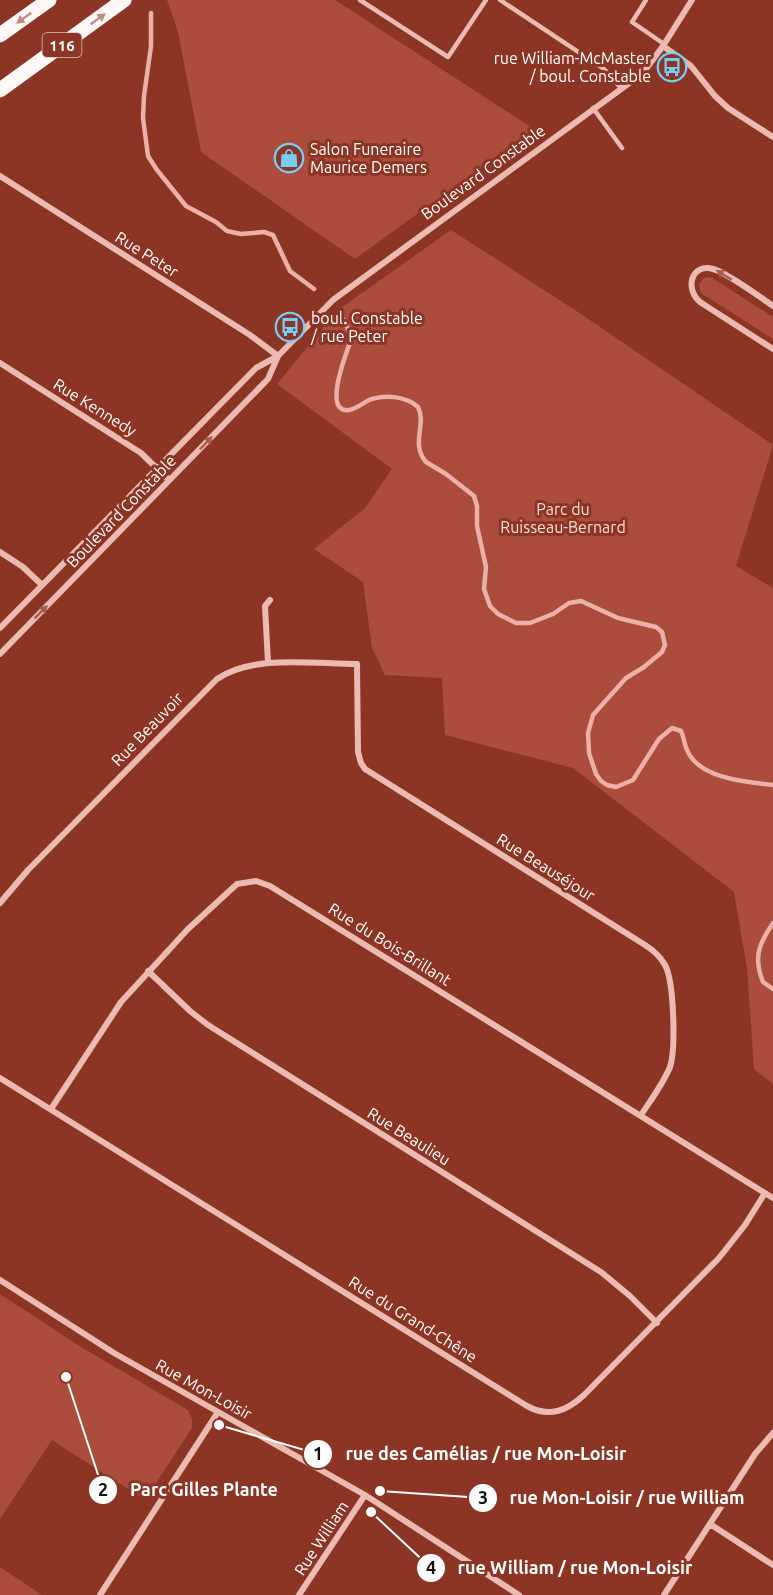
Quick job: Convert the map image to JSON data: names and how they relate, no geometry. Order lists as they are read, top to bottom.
{
  "streets": {
    "main road": ["116"],
    "street": [
      "Boulevard Constable",
      "Rue Peter",
      "Rue Kennedy",
      "Rue Beauvoir",
      "Rue Beauséjour",
      "Rue du Bois-Brillant",
      "Rue Beaulieu",
      "Rue du Grand-Chêne",
      "Rue Mon-Loisir",
      "Rue William"
    ]
  },
  "crossings": [
    ["Boulevard Constable", "Rue Peter"],
    ["Boulevard Constable", "Rue Kennedy"],
    ["Rue Beauvoir", "Rue Beauséjour"],
    ["Rue Beauséjour", "Rue du Bois-Brillant"],
    ["Rue du Bois-Brillant", "Rue Beaulieu"],
    ["Rue du Bois-Brillant", "Rue du Grand-Chêne"],
    ["Rue Beaulieu", "Rue du Grand-Chêne"],
    ["Rue Mon-Loisir", "Rue William"]
  ],
  "parks": ["Parc du Ruisseau-Bernard"],
  "places": {
    "bus stop": ["rue William-McMaster / boul. Constable", "boul. Constable / rue Peter"],
    "shop": ["Salon Funeraire Maurice Demers"],
    "other": [
      "Parc Gilles Plante",
      "rue des Camélias / rue Mon-Loisir",
      "rue Mon-Loisir / rue William",
      "rue William / rue Mon-Loisir"
    ]
  }
}
